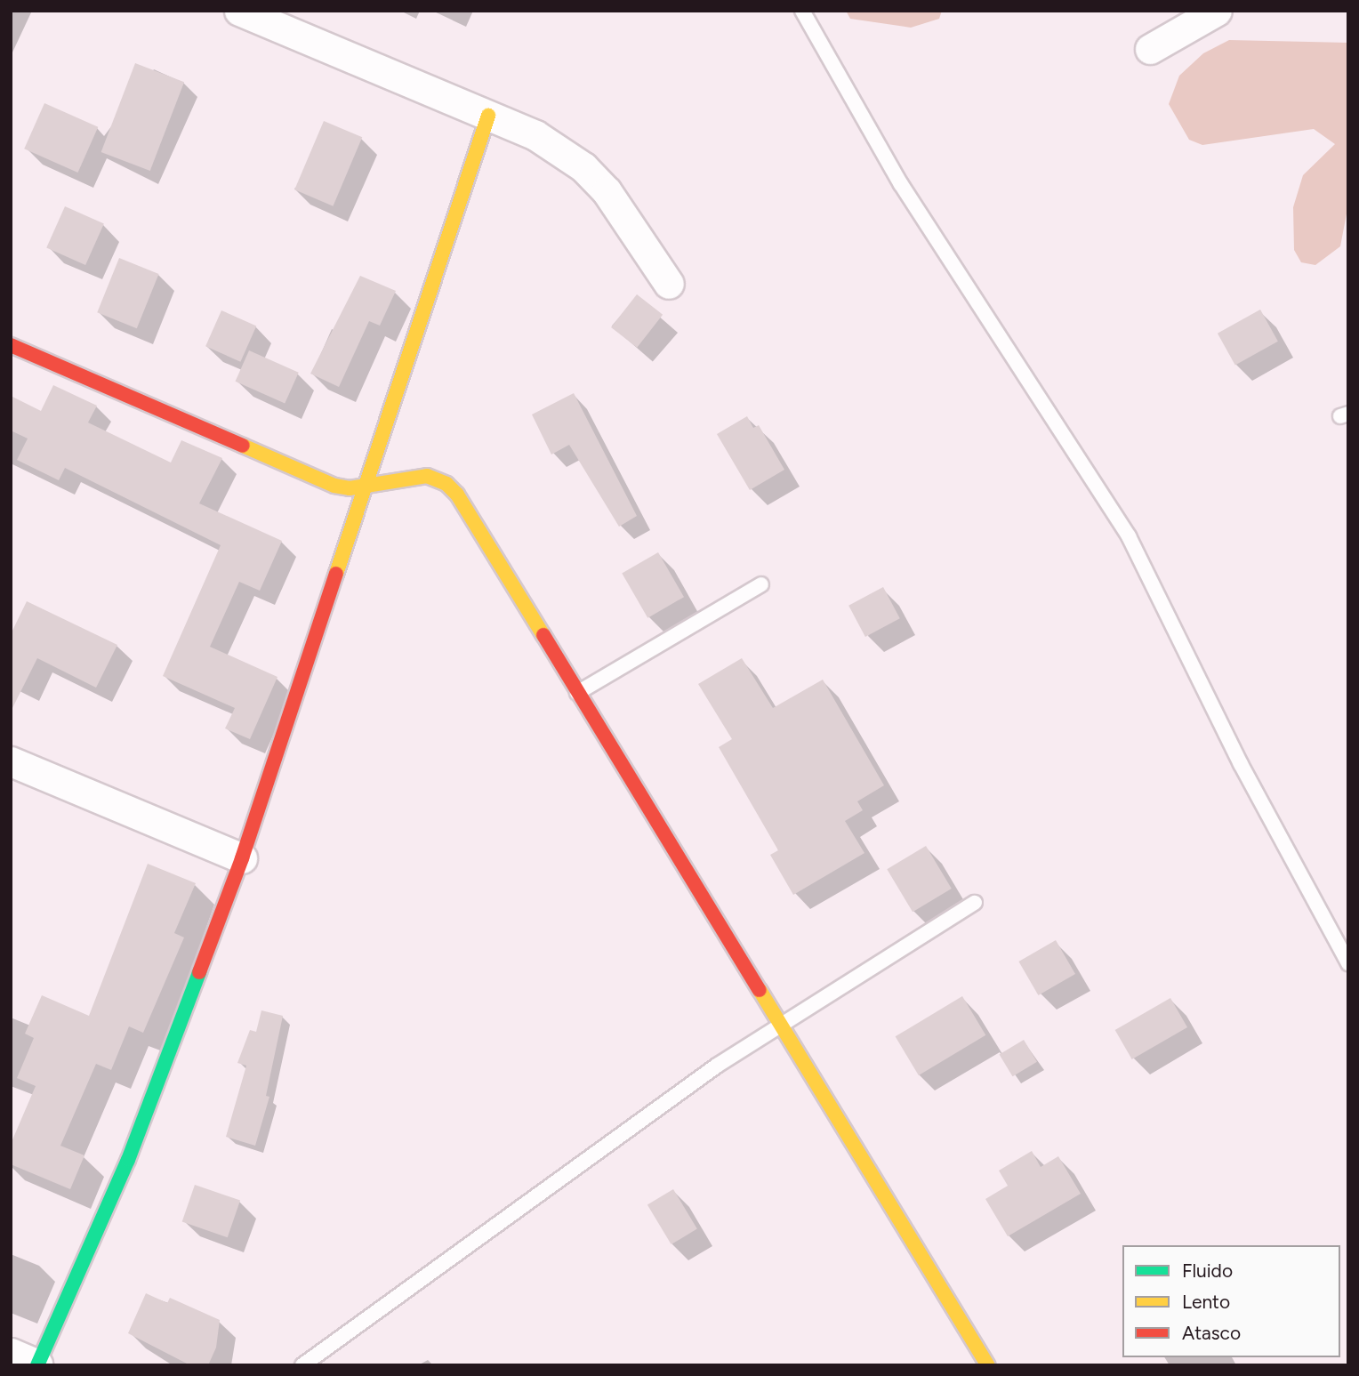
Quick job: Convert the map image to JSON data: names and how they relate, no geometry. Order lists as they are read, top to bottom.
{
  "legend": ["Fluido", "Lento", "Atasco"]
}
